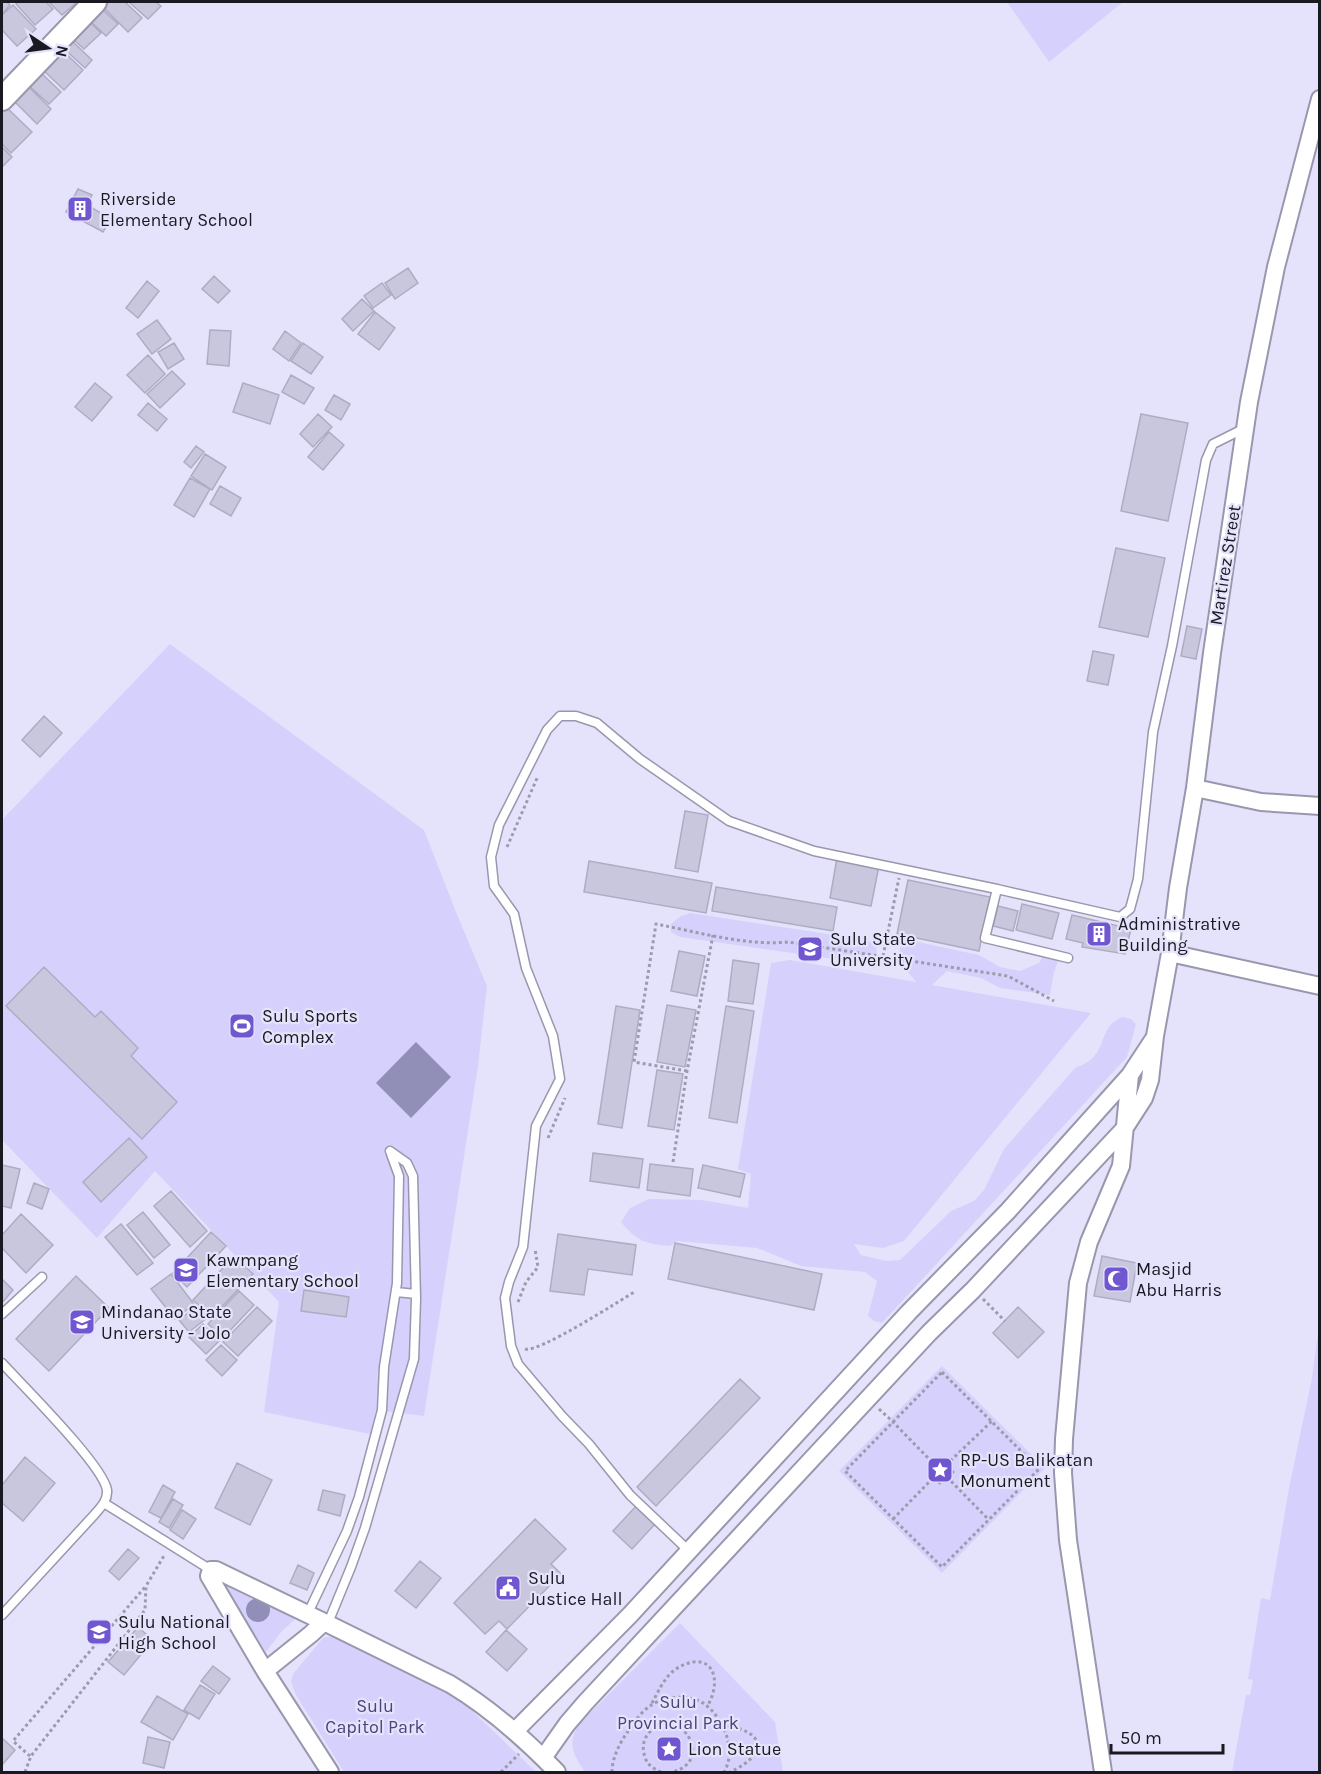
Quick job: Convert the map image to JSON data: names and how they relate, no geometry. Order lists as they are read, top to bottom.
{
  "streets": {
    "street": ["Martirez Street"]
  },
  "parks": ["Sulu Provincial Park", "Sulu Capitol Park"],
  "places": {
    "building": ["Riverside Elementary School", "Administrative Building"],
    "school or university": [
      "Sulu State University",
      "Kawmpang Elementary School",
      "Mindanao State University - Jolo",
      "Sulu National High School"
    ],
    "sports": ["Sulu Sports Complex"],
    "mosque": ["Masjid Abu Harris"],
    "place": ["RP-US Balikatan Monument", "Lion Statue"],
    "public building": ["Sulu Justice Hall"]
  },
  "scale_bar": "50 m",
  "north": "right"
}
